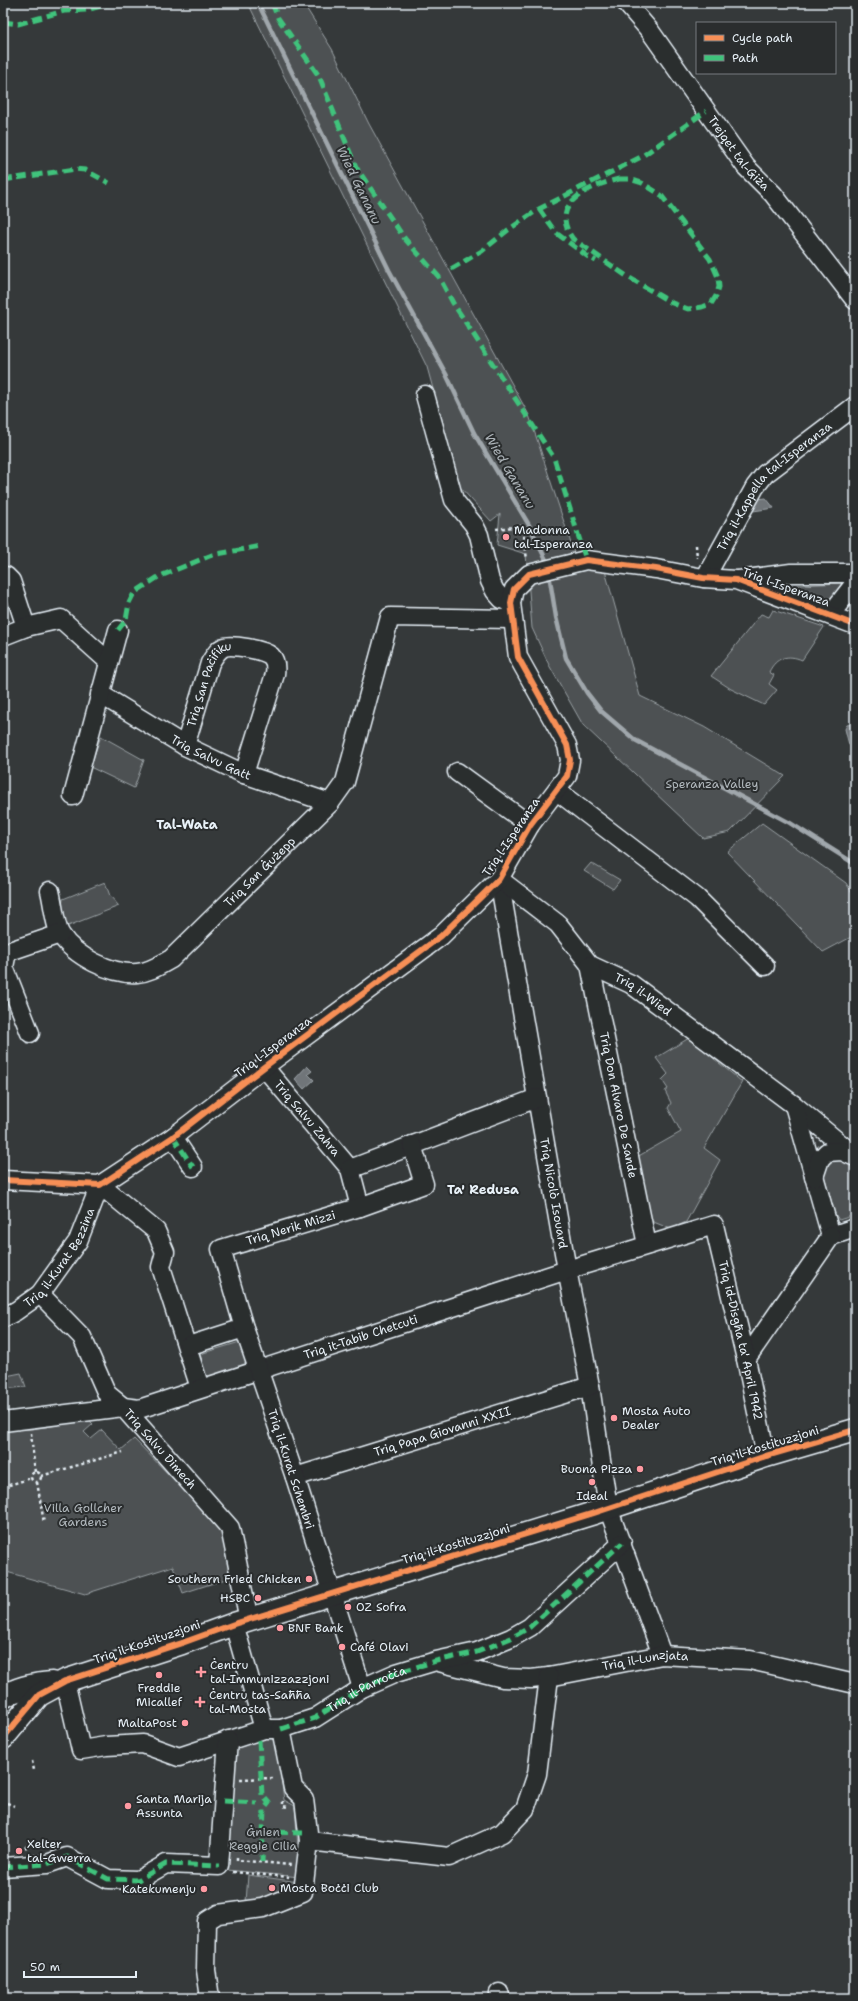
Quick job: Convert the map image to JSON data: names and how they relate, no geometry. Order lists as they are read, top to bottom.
{
  "streets": {
    "main road": ["Triq il-Kostituzzjoni"],
    "street": [
      "Trejqet tal-Giża",
      "Triq il-Kappella tal-Isperanza",
      "Triq l-Isperanza",
      "Triq San Paċifiku",
      "Triq Salvu Gatt",
      "Triq San Ġużepp",
      "Triq il-Wied",
      "Triq Don Alvaro De Sande",
      "Triq Salvu Zahra",
      "Triq Nicolò Isouard",
      "Triq Nerik Mizzi",
      "Triq il-Kurat Bezzina",
      "Triq it-Tabib Chetcuti",
      "Triq id-Disgħa ta' April 1942",
      "Triq Papa Giovanni XXII",
      "Triq Salvu Dimech",
      "Triq il-Kurat Schembri",
      "Triq il-Lunzjata",
      "Triq il-Parroċċa"
    ]
  },
  "crossings": [
    ["Triq il-Kappella tal-Isperanza", "Triq l-Isperanza"],
    ["Triq l-Isperanza", "Triq San Ġużepp"],
    ["Triq l-Isperanza", "Triq il-Wied"],
    ["Triq l-Isperanza", "Triq Salvu Zahra"],
    ["Triq l-Isperanza", "Triq Nicolò Isouard"],
    ["Triq l-Isperanza", "Triq il-Kurat Bezzina"],
    ["Triq San Paċifiku", "Triq Salvu Gatt"],
    ["Triq Salvu Gatt", "Triq San Ġużepp"],
    ["Triq il-Wied", "Triq Don Alvaro De Sande"],
    ["Triq il-Wied", "Triq Nicolò Isouard"],
    ["Triq Don Alvaro De Sande", "Triq it-Tabib Chetcuti"],
    ["Triq Nicolò Isouard", "Triq it-Tabib Chetcuti"],
    ["Triq Nicolò Isouard", "Triq Papa Giovanni XXII"],
    ["Triq Nicolò Isouard", "Triq il-Kostituzzjoni"],
    ["Triq Nicolò Isouard", "Triq il-Lunzjata"],
    ["Triq Nicolò Isouard", "Triq il-Parroċċa"],
    ["Triq Nerik Mizzi", "Triq il-Kurat Schembri"],
    ["Triq il-Kurat Bezzina", "Triq Salvu Dimech"],
    ["Triq it-Tabib Chetcuti", "Triq id-Disgħa ta' April 1942"],
    ["Triq it-Tabib Chetcuti", "Triq Salvu Dimech"],
    ["Triq it-Tabib Chetcuti", "Triq il-Kurat Schembri"],
    ["Triq id-Disgħa ta' April 1942", "Triq il-Kostituzzjoni"],
    ["Triq Papa Giovanni XXII", "Triq il-Kurat Schembri"],
    ["Triq il-Kostituzzjoni", "Triq Salvu Dimech"],
    ["Triq il-Kostituzzjoni", "Triq il-Kurat Schembri"],
    ["Triq il-Kostituzzjoni", "Triq il-Parroċċa"],
    ["Triq Salvu Dimech", "Triq il-Parroċċa"],
    ["Triq il-Kurat Schembri", "Triq il-Parroċċa"],
    ["Triq il-Lunzjata", "Triq il-Parroċċa"]
  ],
  "districts": ["Tal-Wata", "Ta' Redusa"],
  "water": ["Wied Gananu"],
  "parks": ["Speranza Valley", "Villa Gollcher Gardens", "Ġnien Reggie Cilia"],
  "places": {
    "other": [
      "Madonna tal-Isperanza",
      "Mosta Auto Dealer",
      "Buona Pizza",
      "Ideal",
      "Southern Fried Chicken",
      "HSBC",
      "OZ Sofra",
      "BNF Bank",
      "Café Olavi",
      "Freddie Micallef",
      "MaltaPost",
      "Santa Marija Assunta",
      "Xelter tal-Gwerra",
      "Mosta Boċċi Club",
      "Katekumenju"
    ],
    "health": ["Ċentru tal-Immunizzazzjoni", "Ċentru tas-Saħħa tal-Mosta"]
  },
  "legend": ["Cycle path", "Path"],
  "scale_bar": "50 m"
}
